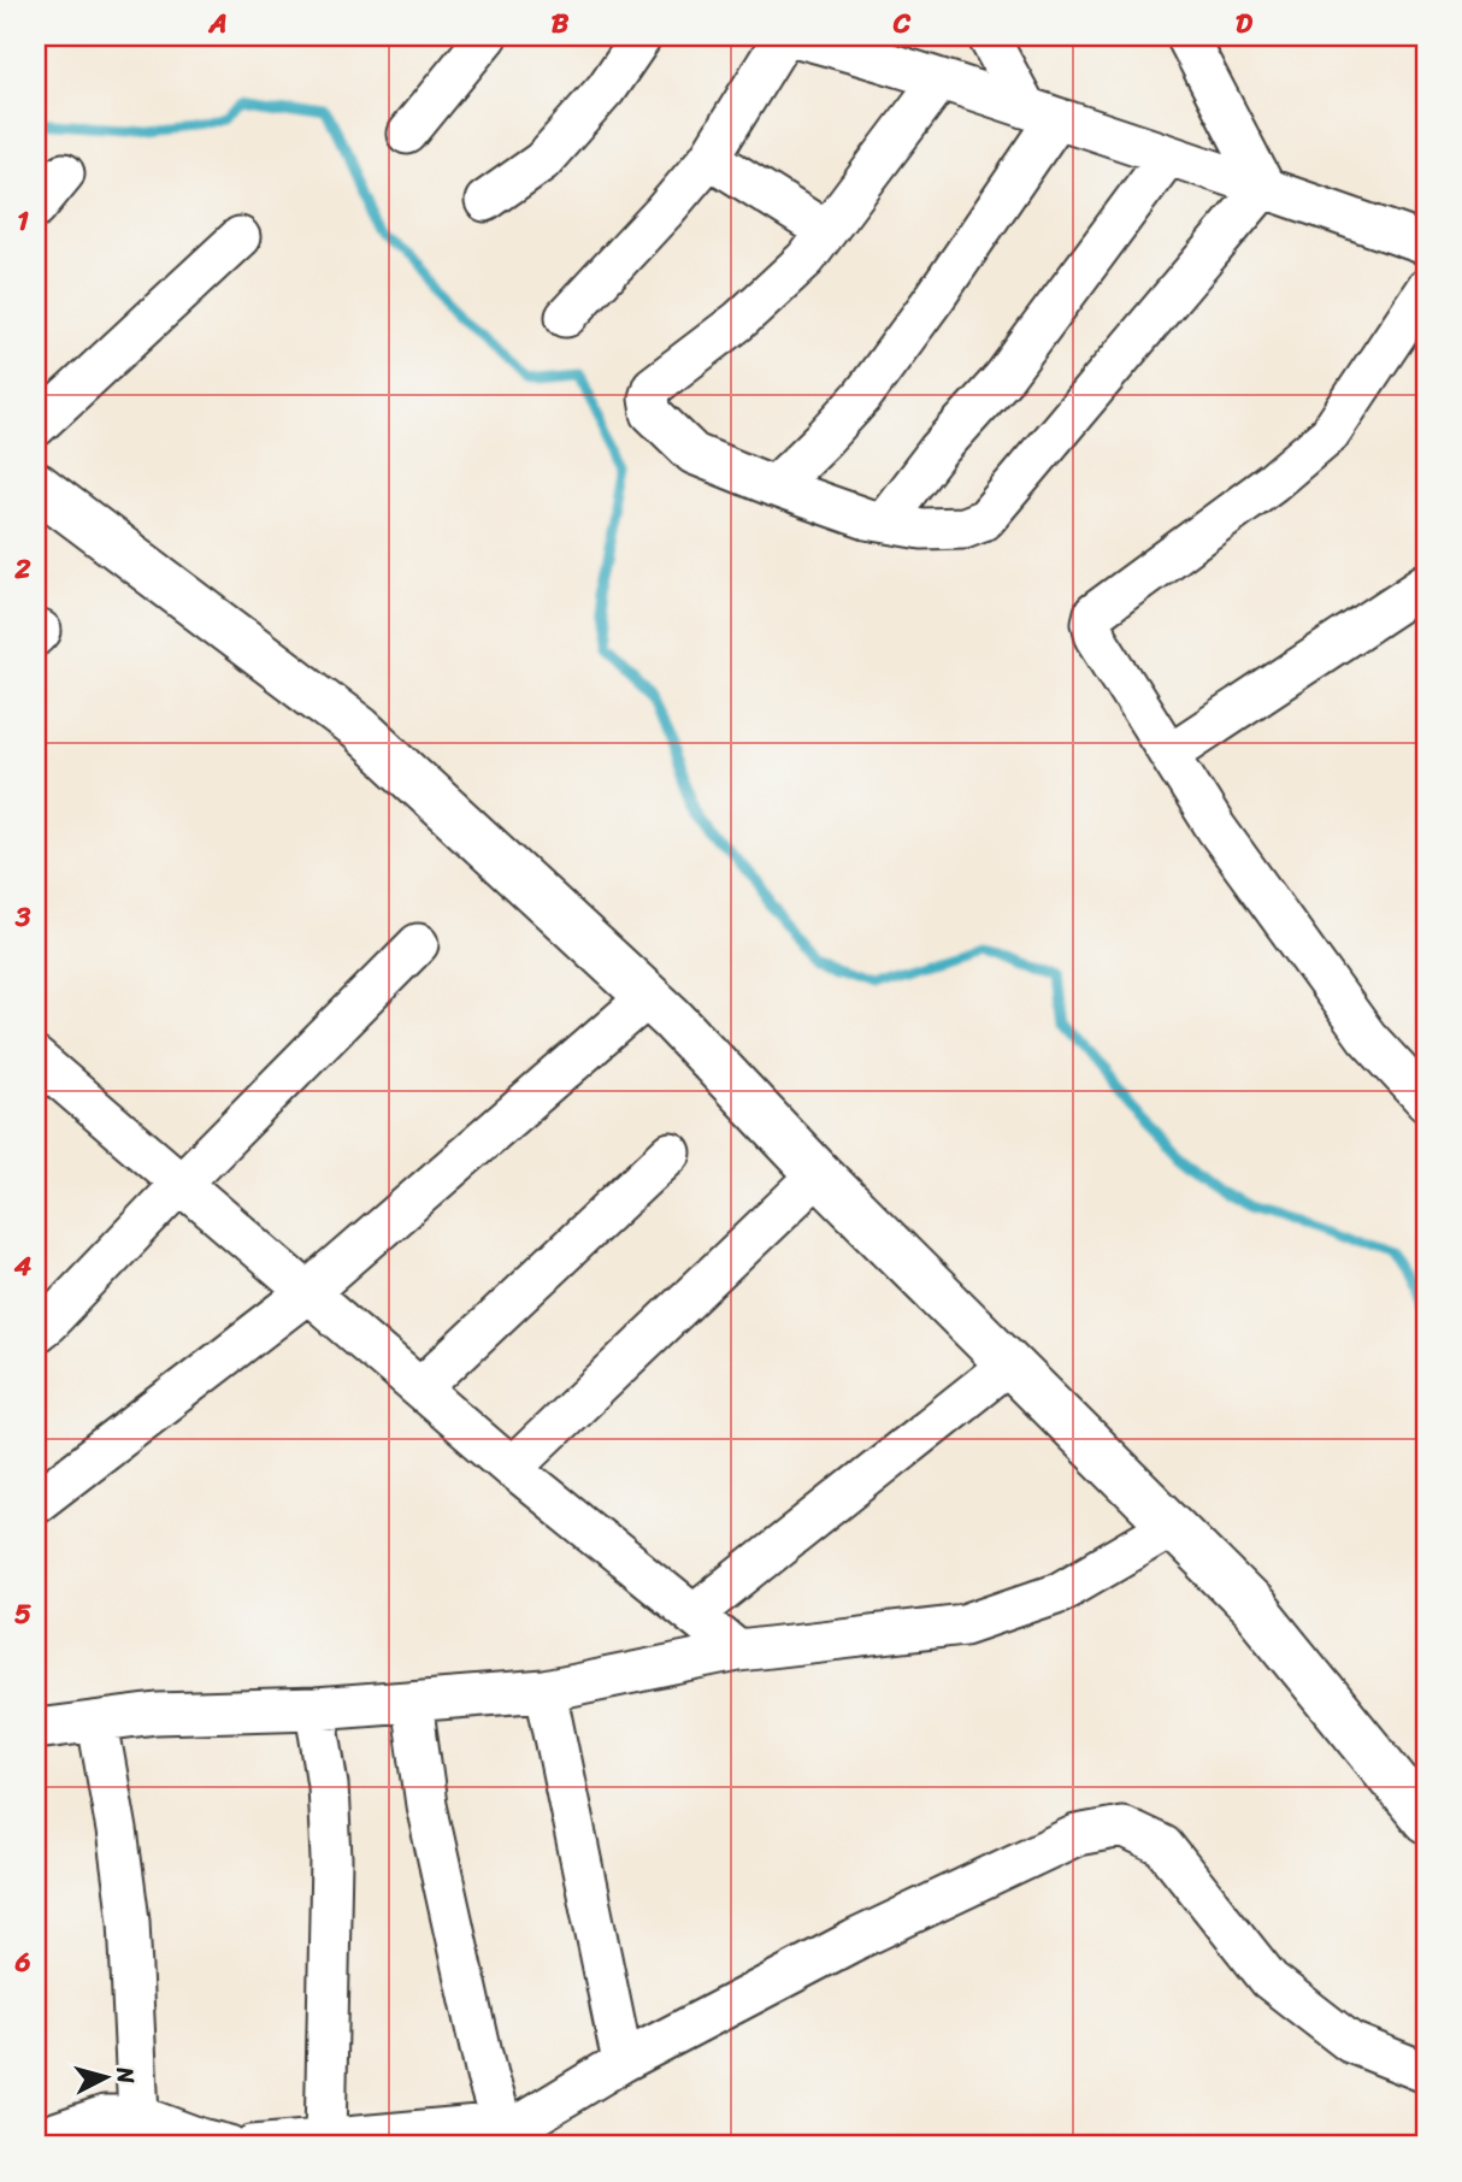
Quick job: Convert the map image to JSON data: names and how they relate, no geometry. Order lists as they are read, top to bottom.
{
  "north": "right",
  "grid": {
    "columns": [
      "A",
      "B",
      "C",
      "D"
    ],
    "rows": [
      "1",
      "2",
      "3",
      "4",
      "5",
      "6"
    ]
  }
}
